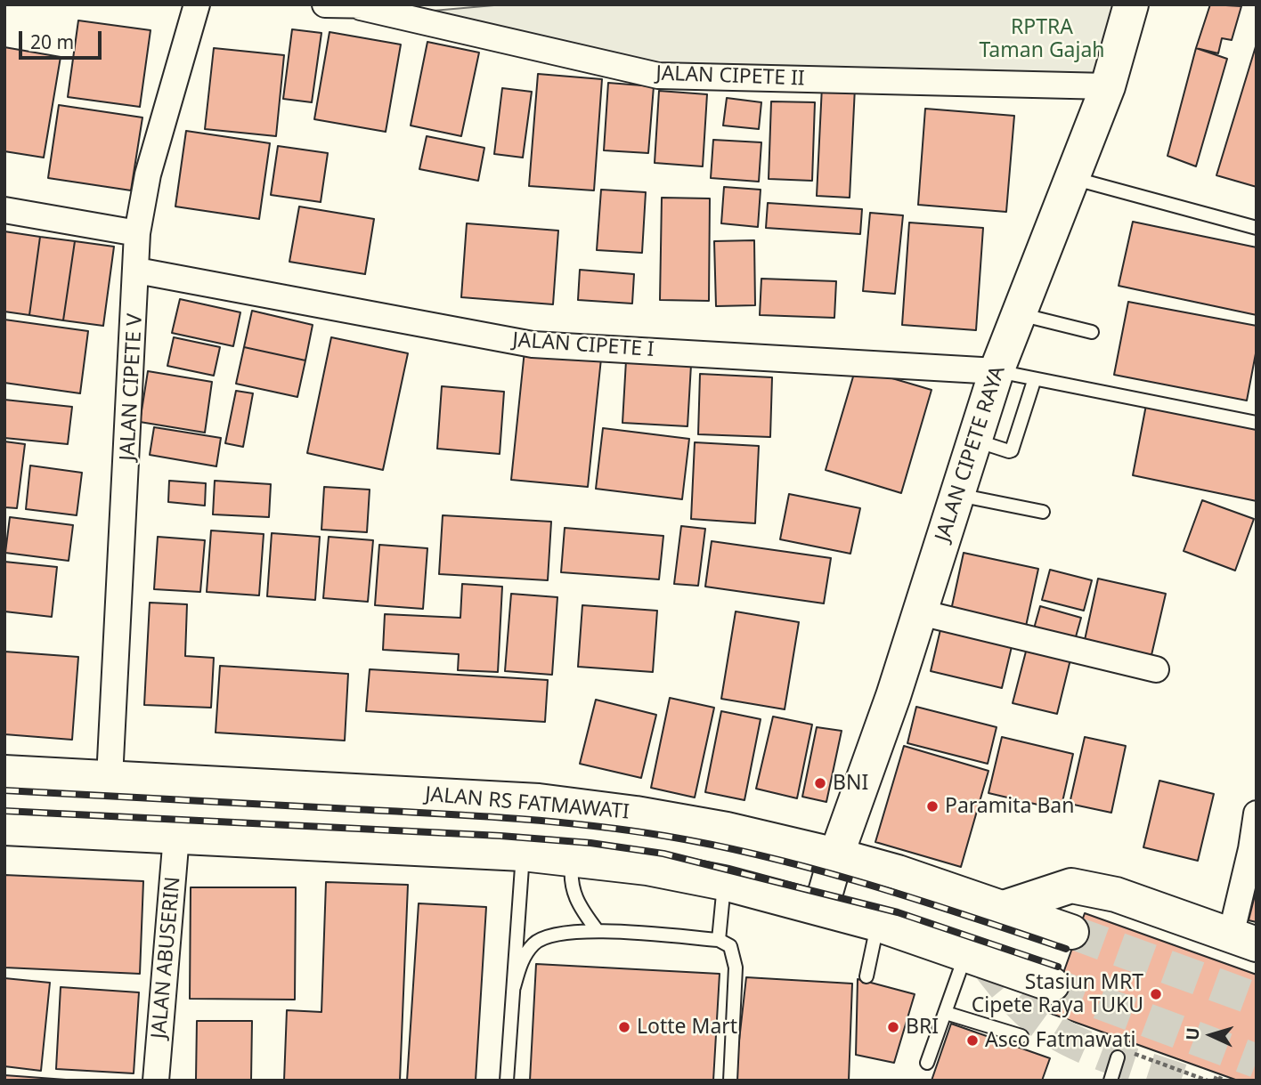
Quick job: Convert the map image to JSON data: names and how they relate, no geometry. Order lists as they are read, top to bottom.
{
  "streets": {
    "main road": ["JALAN CIPETE RAYA", "JALAN RS FATMAWATI"],
    "street": [
      "JALAN CIPETE II",
      "JALAN CIPETE I",
      "JALAN CIPETE V",
      "JALAN ABUSERIN"
    ]
  },
  "crossings": [
    ["JALAN CIPETE II", "JALAN CIPETE RAYA"],
    ["JALAN CIPETE I", "JALAN CIPETE V"],
    ["JALAN CIPETE I", "JALAN CIPETE RAYA"],
    ["JALAN CIPETE V", "JALAN RS FATMAWATI"],
    ["JALAN CIPETE RAYA", "JALAN RS FATMAWATI"]
  ],
  "parks": ["RPTRA Taman Gajah"],
  "places": [
    "BNI",
    "Paramita Ban",
    "Stasiun MRT Cipete Raya TUKU",
    "Lotte Mart",
    "BRI",
    "Asco Fatmawati"
  ],
  "scale_bar": "20 m",
  "north": "left"
}
